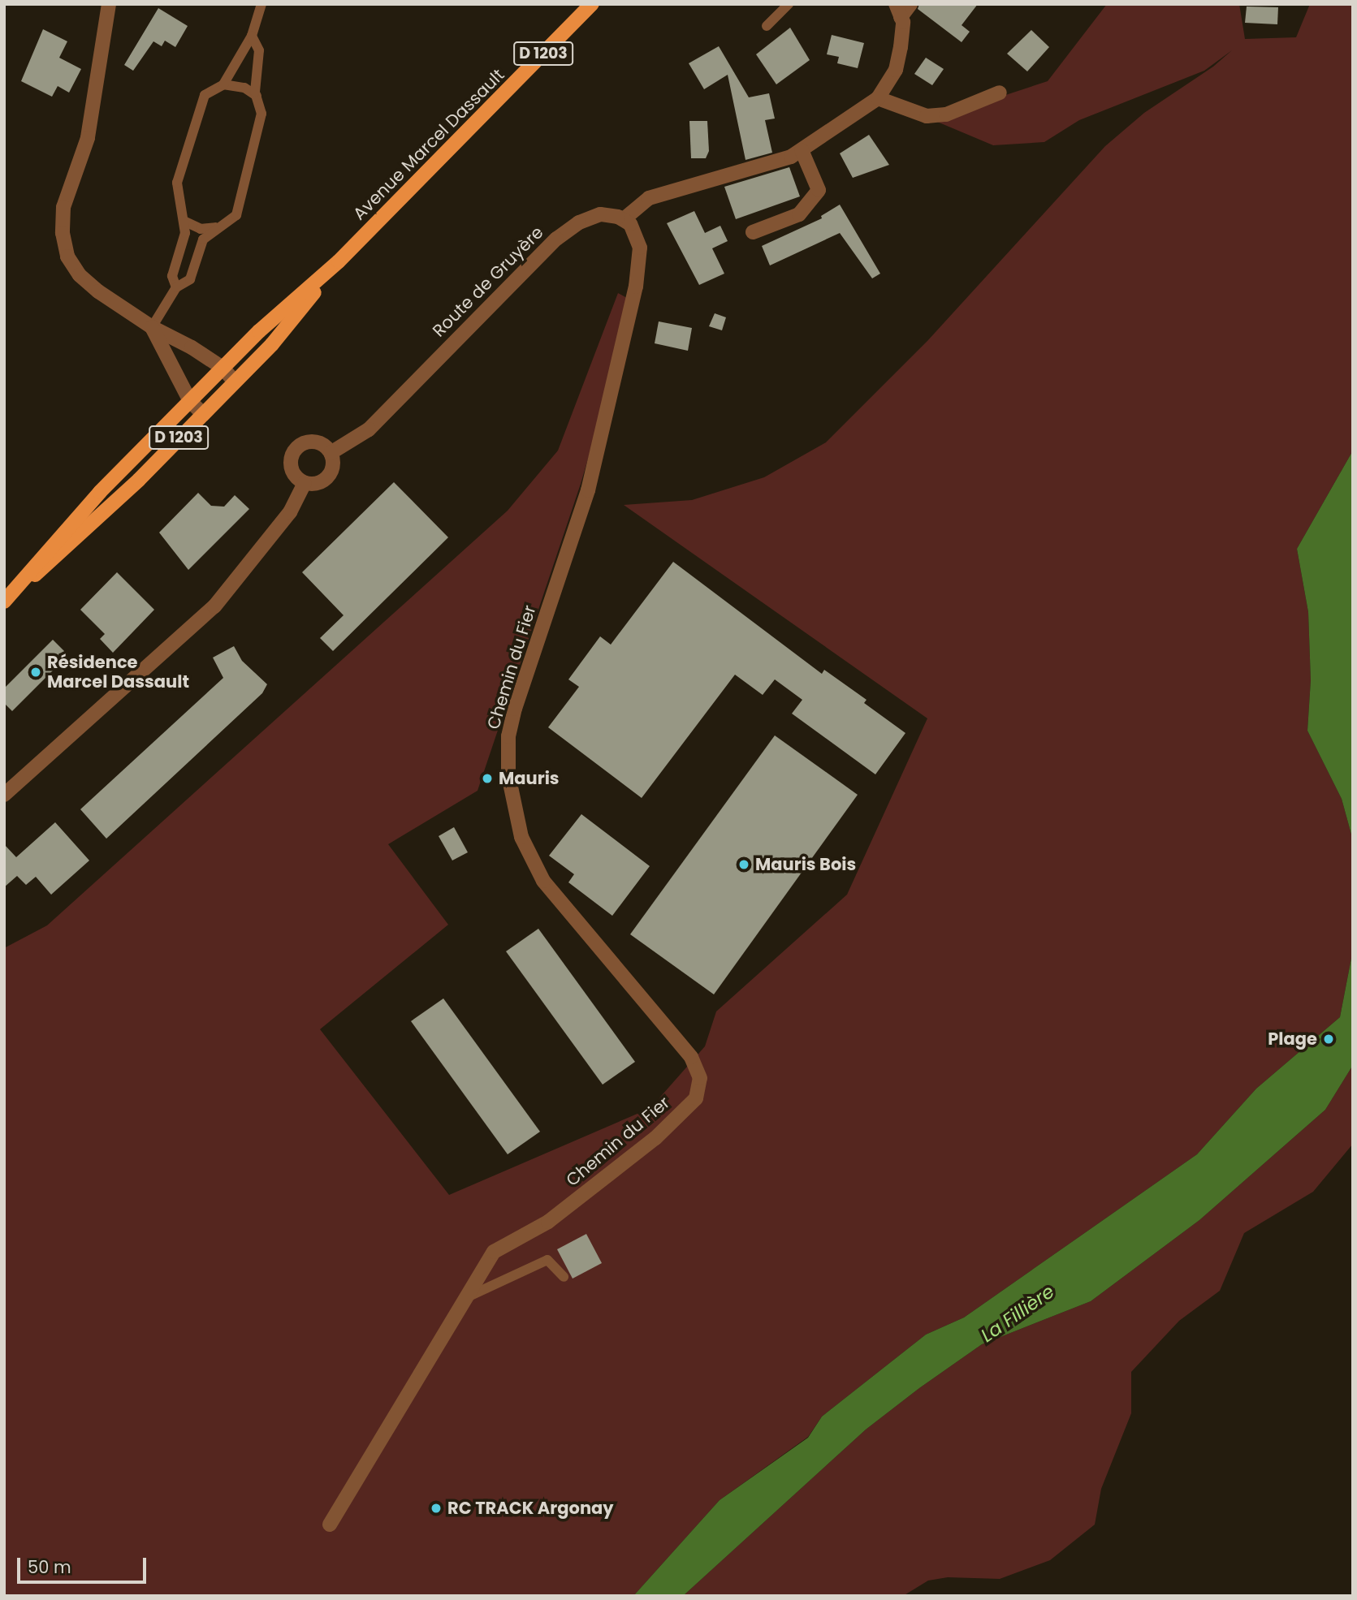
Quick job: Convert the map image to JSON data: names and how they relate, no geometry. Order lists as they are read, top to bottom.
{
  "streets": {
    "main road": ["D 1203", "Avenue Marcel Dassault"],
    "street": ["Route de Gruyère", "Chemin du Fier"]
  },
  "crossings": [
    ["Route de Gruyère", "Chemin du Fier"]
  ],
  "water": ["La Fillière"],
  "places": [
    "Résidence Marcel Dassault",
    "Mauris",
    "Mauris Bois",
    "Plage",
    "RC TRACK Argonay"
  ],
  "scale_bar": "50 m"
}
